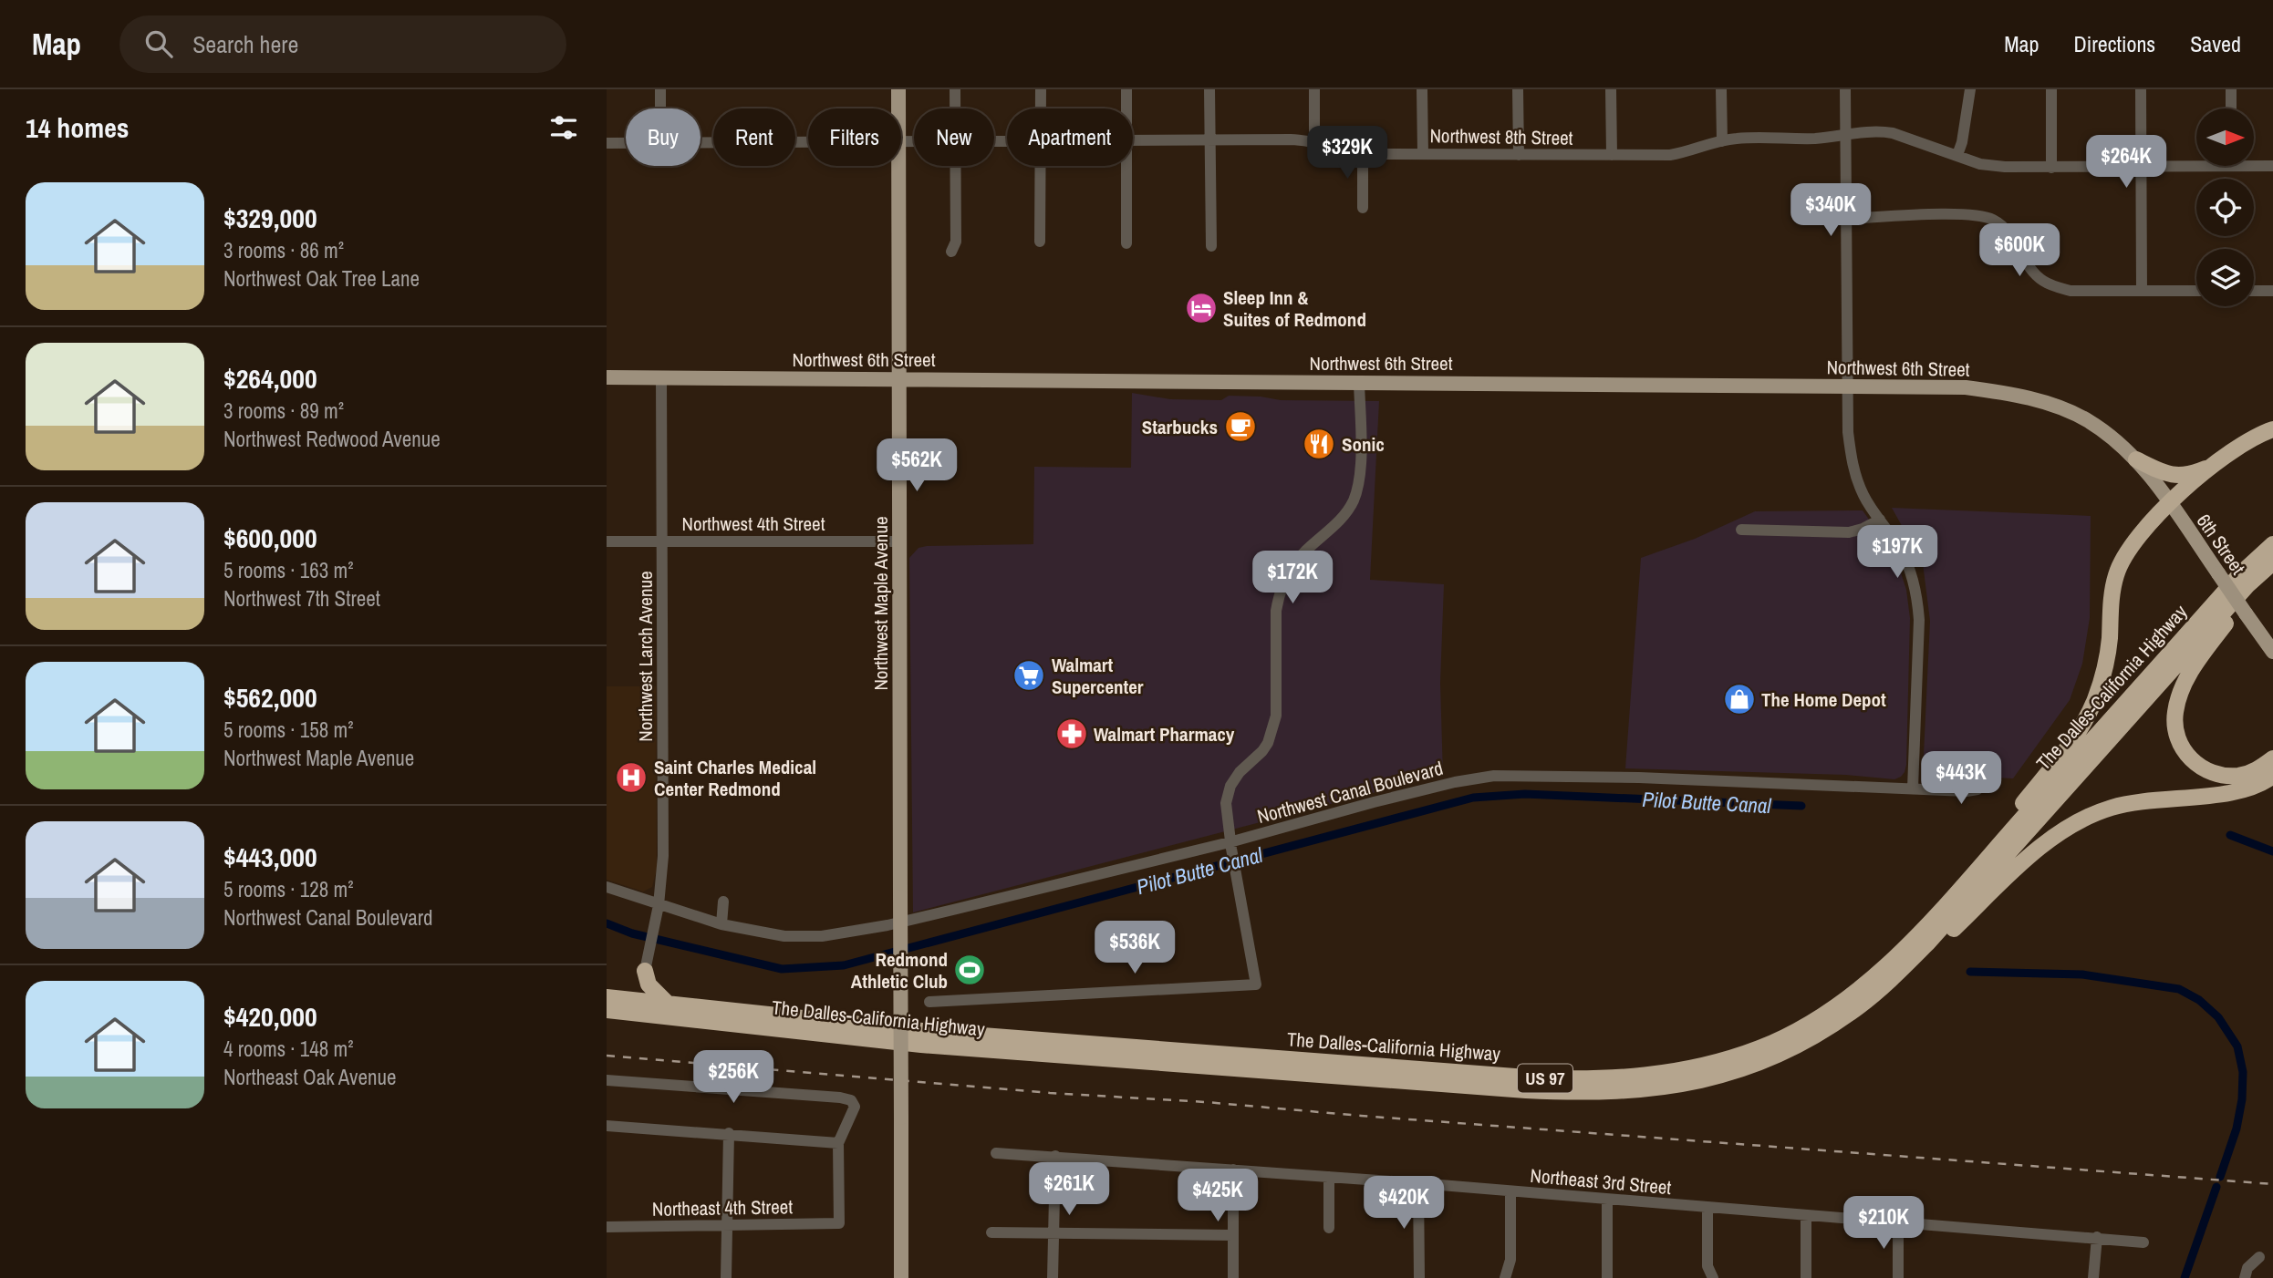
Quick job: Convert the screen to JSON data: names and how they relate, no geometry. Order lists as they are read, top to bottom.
{
  "streets": {
    "highway": ["The Dalles-California Highway", "US 97"],
    "main road": ["Northwest 6th Street", "6th Street", "Northwest Maple Avenue"],
    "street": [
      "Northwest 8th Street",
      "Northwest 4th Street",
      "Northwest Larch Avenue",
      "Northwest Canal Boulevard",
      "Northeast 3rd Street",
      "Northeast 4th Street"
    ]
  },
  "crossings": [
    ["Northwest 6th Street", "6th Street"],
    ["Northwest 6th Street", "Northwest Maple Avenue"],
    ["Northwest 6th Street", "Northwest Larch Avenue"],
    ["Northwest 4th Street", "Northwest Maple Avenue"],
    ["Northwest 4th Street", "Northwest Larch Avenue"],
    ["Northwest Larch Avenue", "Northwest Canal Boulevard"]
  ],
  "water": ["Pilot Butte Canal"],
  "places": {
    "hotel": ["Sleep Inn & Suites of Redmond"],
    "cafe": ["Starbucks"],
    "restaurant": ["Sonic"],
    "supermarket": ["Walmart Supercenter"],
    "shop": ["The Home Depot"],
    "pharmacy": ["Walmart Pharmacy"],
    "hospital": ["Saint Charles Medical Center Redmond"],
    "sports": ["Redmond Athletic Club"]
  },
  "north": "right",
  "page": {
    "header": "Map",
    "search": "Search here",
    "nav": ["Map", "Directions", "Saved"],
    "heading": "14 homes",
    "chip": [
      "Buy",
      "Rent",
      "Filters",
      "New",
      "Apartment"
    ],
    "price": [
      "$329K",
      "$264K",
      "$340K",
      "$600K",
      "$562K",
      "$197K",
      "$172K",
      "$443K",
      "$536K",
      "$256K",
      "$261K",
      "$425K",
      "$420K",
      "$210K"
    ],
    "list": [
      {
        "name": "$329,000",
        "note": "3 rooms · 86 m² · Northwest Oak Tree Lane"
      },
      {
        "name": "$264,000",
        "note": "3 rooms · 89 m² · Northwest Redwood Avenue"
      },
      {
        "name": "$600,000",
        "note": "5 rooms · 163 m² · Northwest 7th Street"
      },
      {
        "name": "$562,000",
        "note": "5 rooms · 158 m² · Northwest Maple Avenue"
      },
      {
        "name": "$443,000",
        "note": "5 rooms · 128 m² · Northwest Canal Boulevard"
      },
      {
        "name": "$420,000",
        "note": "4 rooms · 148 m² · Northeast Oak Avenue"
      }
    ]
  }
}
